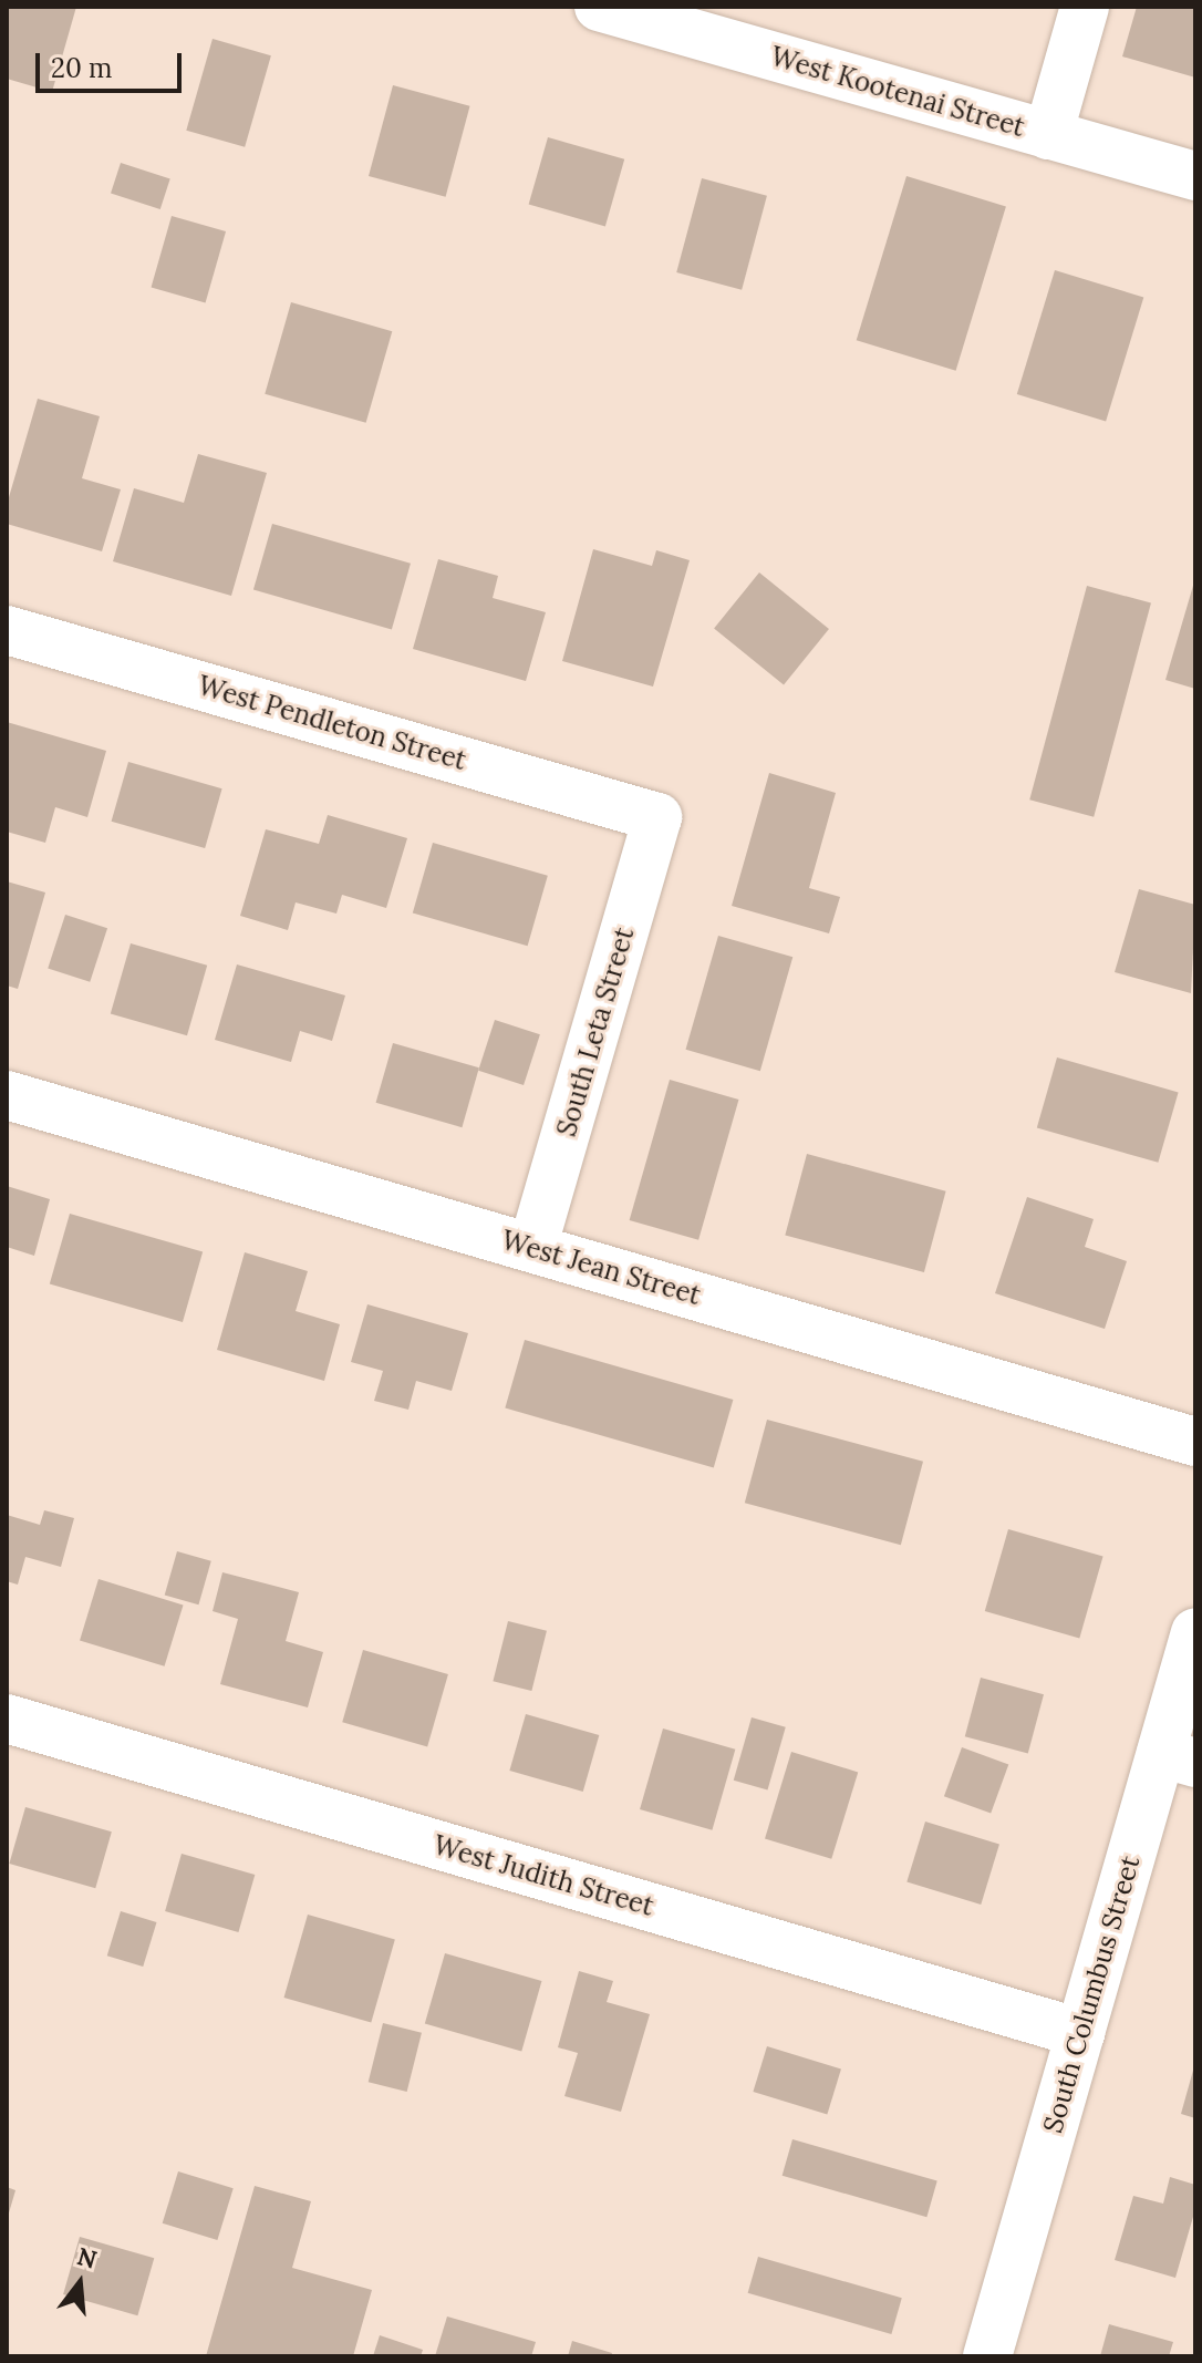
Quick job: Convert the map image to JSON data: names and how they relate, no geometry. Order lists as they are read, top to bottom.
{
  "streets": {
    "street": [
      "West Kootenai Street",
      "West Pendleton Street",
      "South Leta Street",
      "West Jean Street",
      "West Judith Street",
      "South Columbus Street"
    ]
  },
  "crossings": [
    ["West Pendleton Street", "South Leta Street"],
    ["South Leta Street", "West Jean Street"],
    ["West Judith Street", "South Columbus Street"]
  ],
  "scale_bar": "20 m",
  "north": "top"
}
